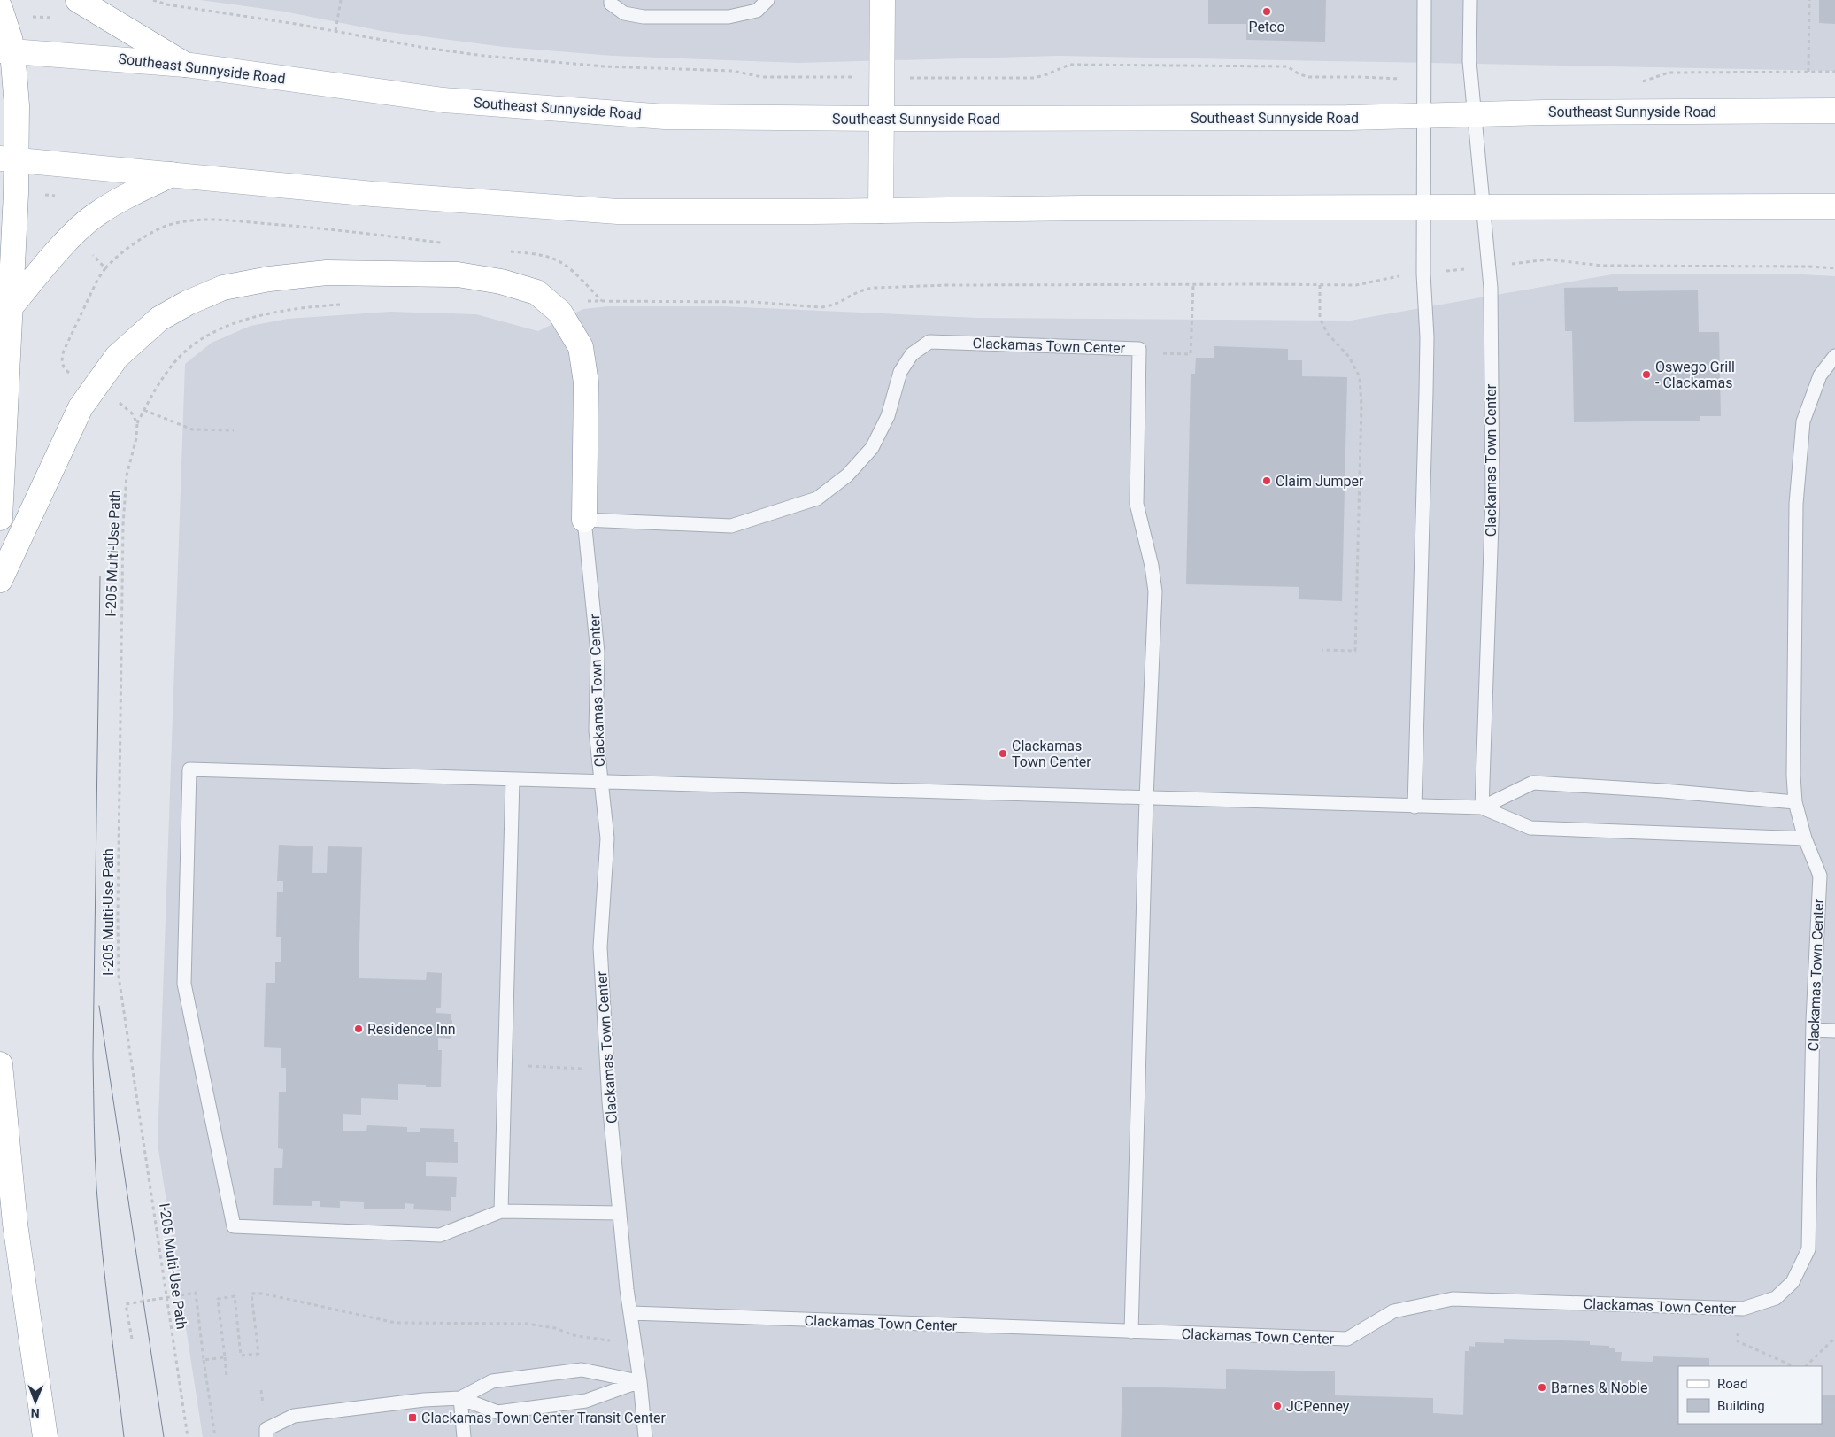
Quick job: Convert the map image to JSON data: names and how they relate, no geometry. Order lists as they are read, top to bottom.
{
  "streets": {
    "main road": ["Southeast Sunnyside Road"],
    "lane": ["Clackamas Town Center"],
    "path": ["I-205 Multi-Use Path"]
  },
  "crossings": [
    ["Southeast Sunnyside Road", "Clackamas Town Center"]
  ],
  "places": {
    "other": [
      "Petco",
      "Oswego Grill - Clackamas",
      "Claim Jumper",
      "Clackamas Town Center",
      "Residence Inn",
      "Barnes & Noble",
      "JCPenney"
    ],
    "transit": ["Clackamas Town Center Transit Center"]
  },
  "legend": ["Road", "Building"],
  "north": "bottom"
}
